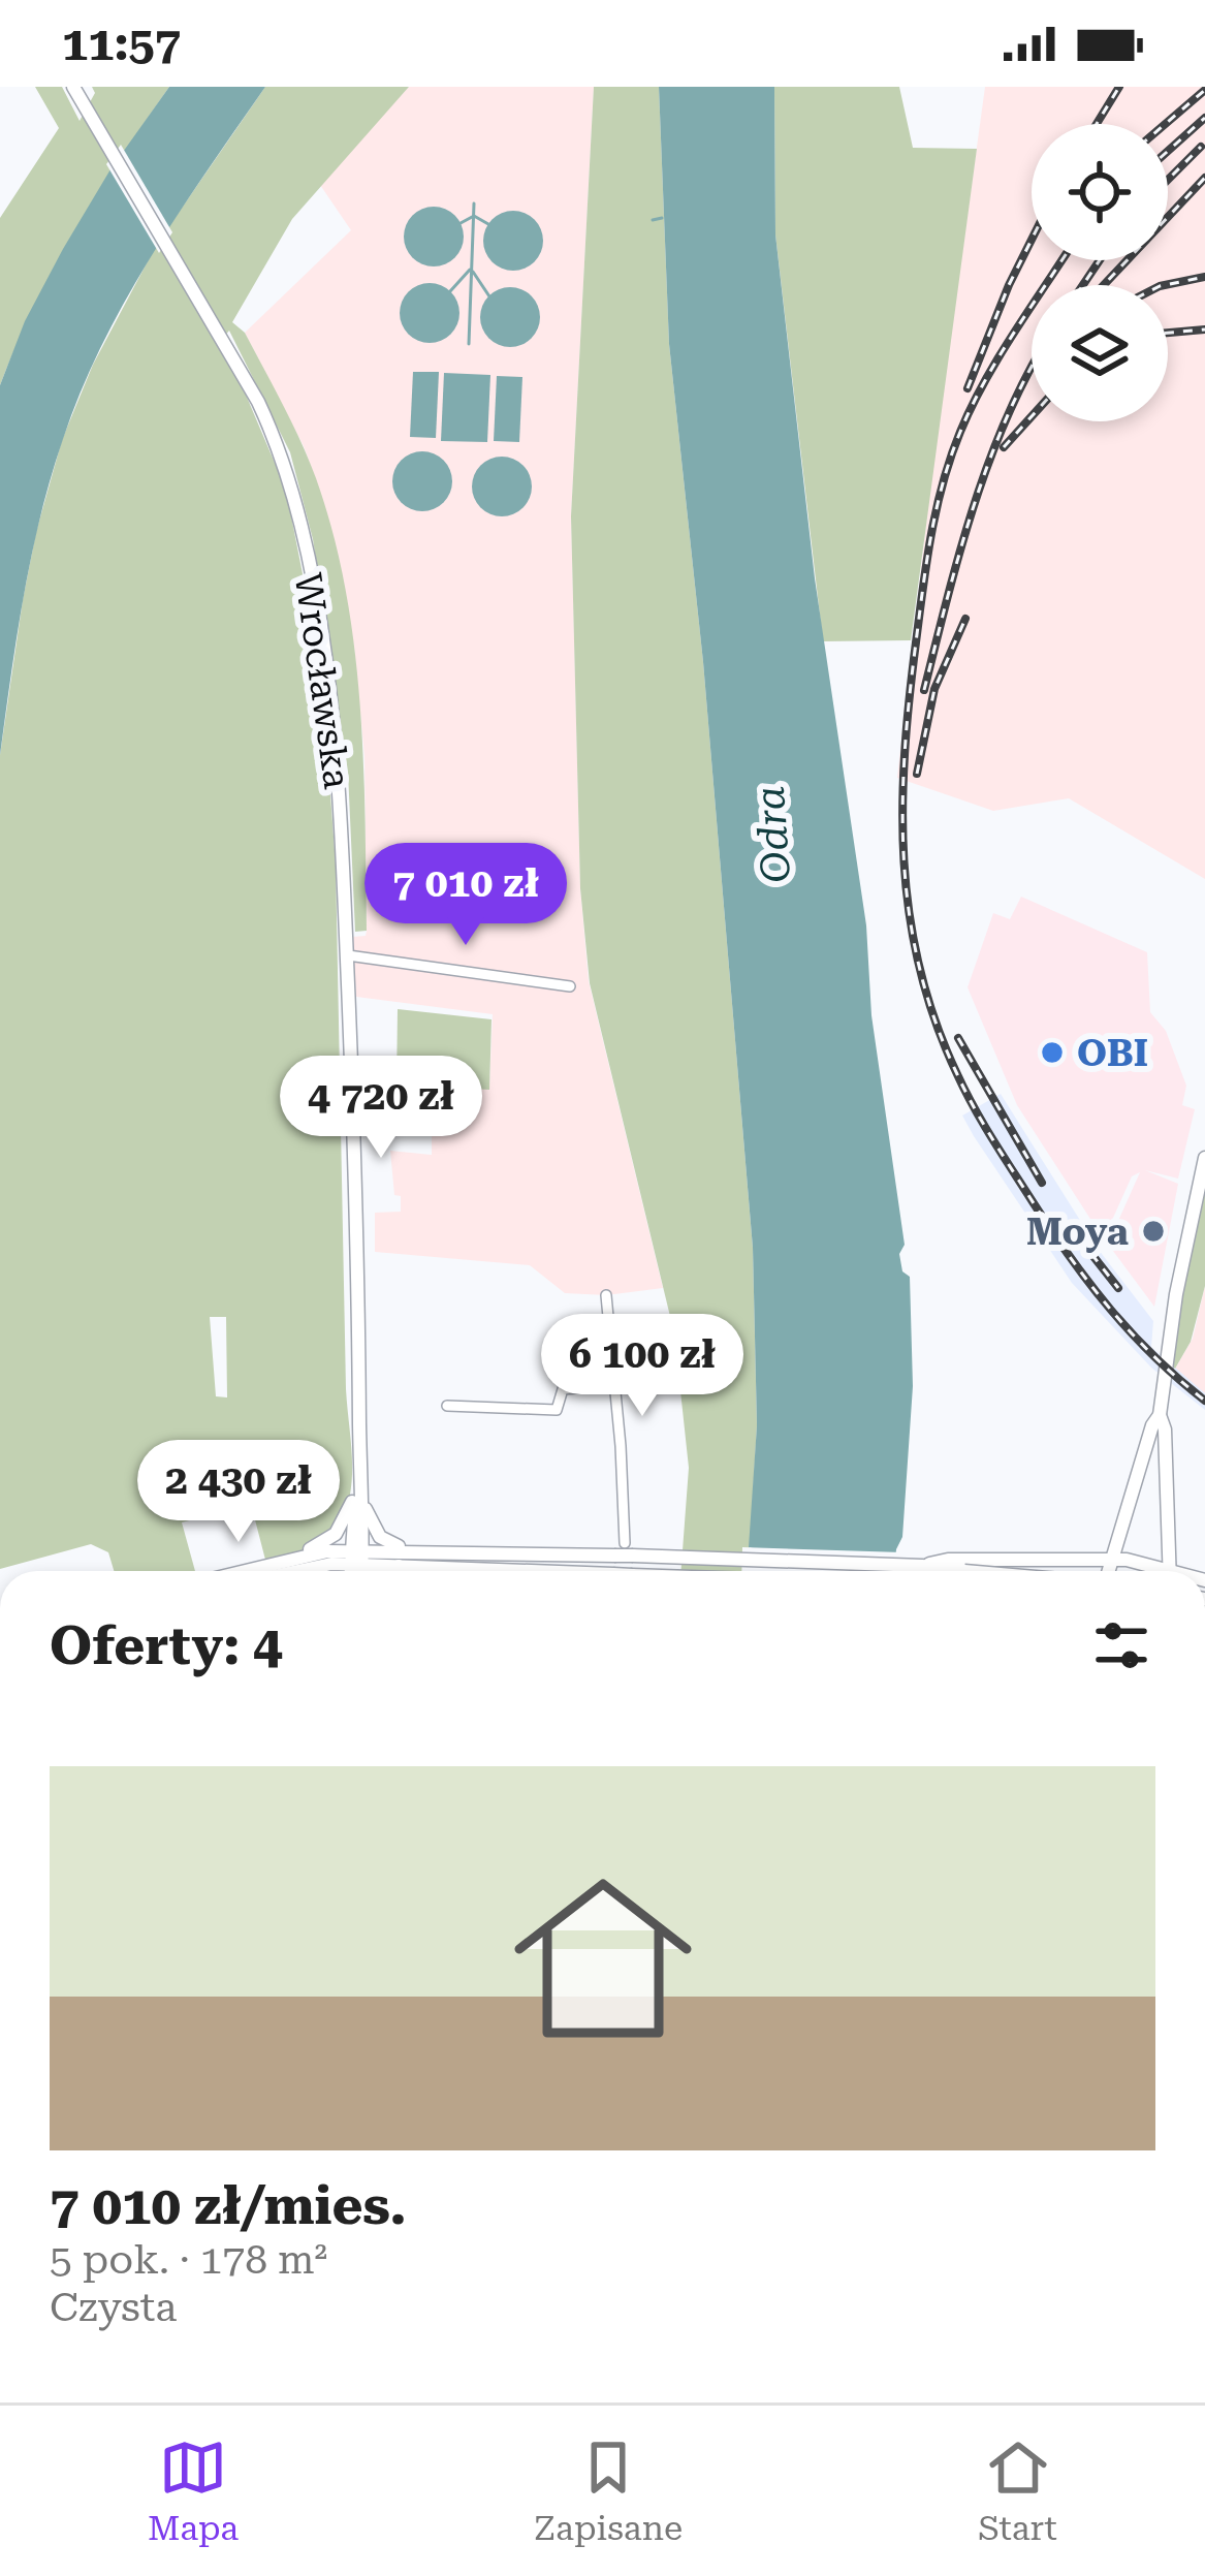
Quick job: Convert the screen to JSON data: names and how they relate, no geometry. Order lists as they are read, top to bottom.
{
  "streets": {
    "main road": ["Wrocławska"]
  },
  "water": ["Odra"],
  "places": ["OBI", "Moya"],
  "page": {
    "status": "11:57",
    "price": [
      "7 010 zł",
      "4 720 zł",
      "6 100 zł",
      "2 430 zł"
    ],
    "heading": "Oferty: 4",
    "list": [
      {
        "name": "7 010 zł/mies.",
        "note": "5 pok. · 178 m² · Czysta"
      }
    ],
    "tabs": ["Mapa", "Zapisane", "Start"]
  }
}
